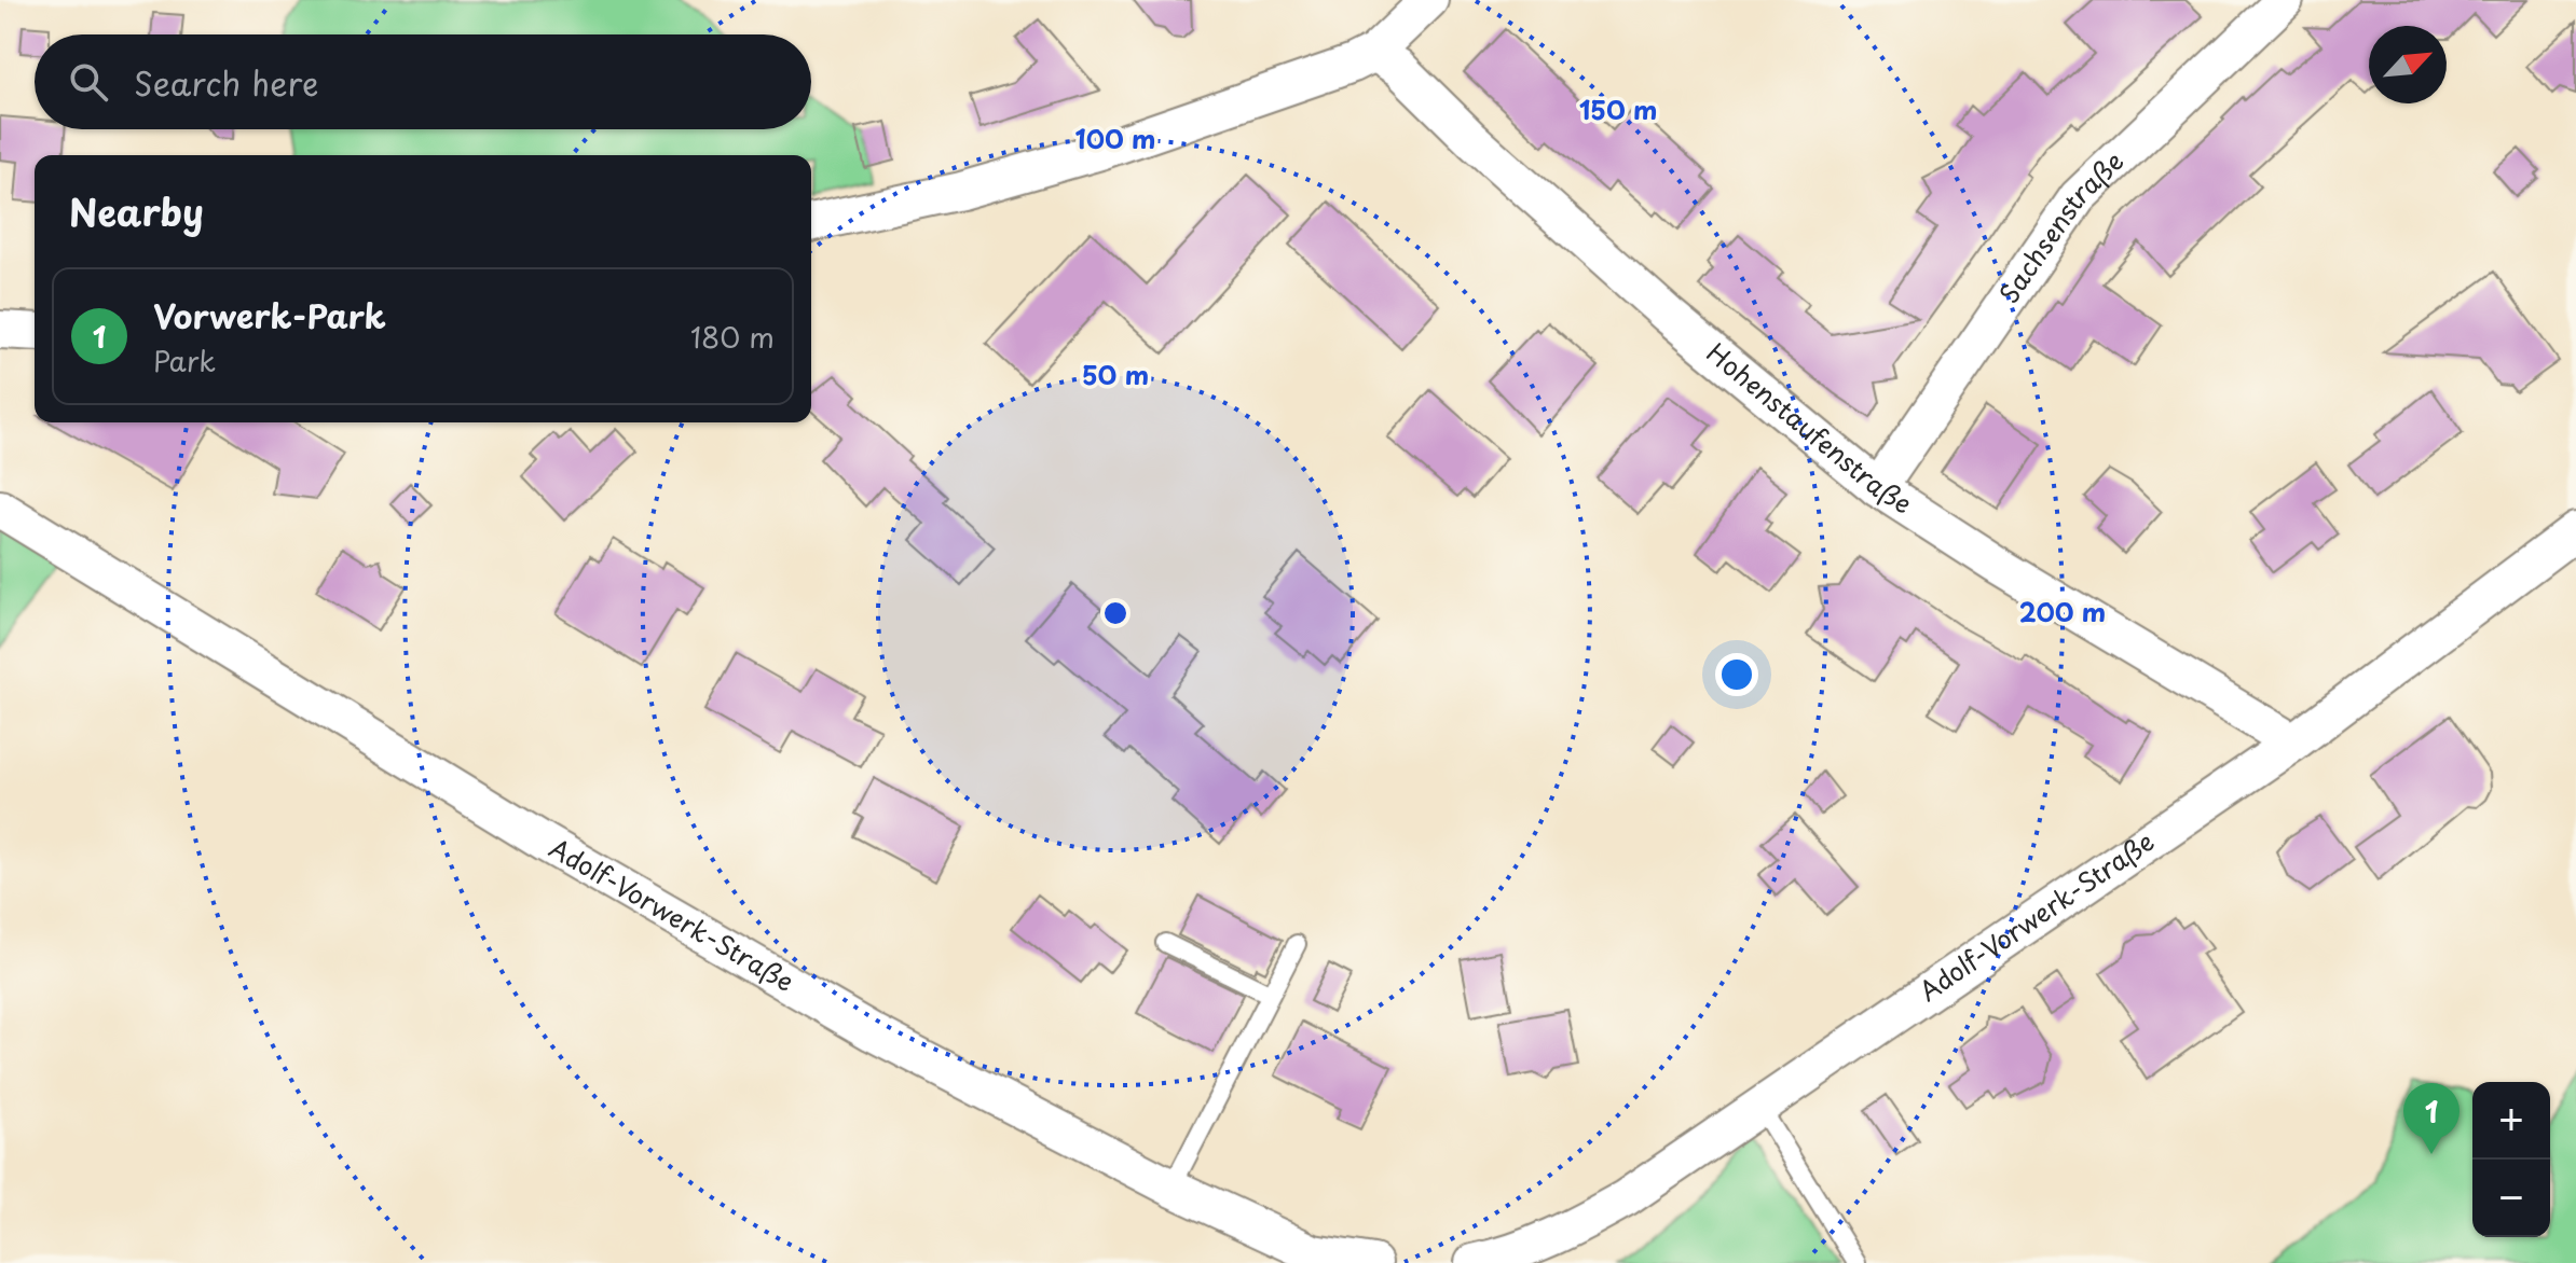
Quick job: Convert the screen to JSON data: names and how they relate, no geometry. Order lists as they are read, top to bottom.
{
  "streets": {
    "street": ["Sachsenstraße", "Hohenstaufenstraße", "Adolf-Vorwerk-Straße"]
  },
  "crossings": [
    ["Sachsenstraße", "Hohenstaufenstraße"],
    ["Hohenstaufenstraße", "Adolf-Vorwerk-Straße"]
  ],
  "north": "top right",
  "page": {
    "search": "Search here",
    "heading": "Nearby",
    "list": [
      {
        "mark": "1",
        "name": "Vorwerk-Park",
        "note": "Park",
        "value": "180 m"
      }
    ],
    "map_buttons": ["+", "−"],
    "pins": "1"
  },
  "rings": [
    "150 m",
    "100 m",
    "50 m",
    "200 m"
  ]
}
